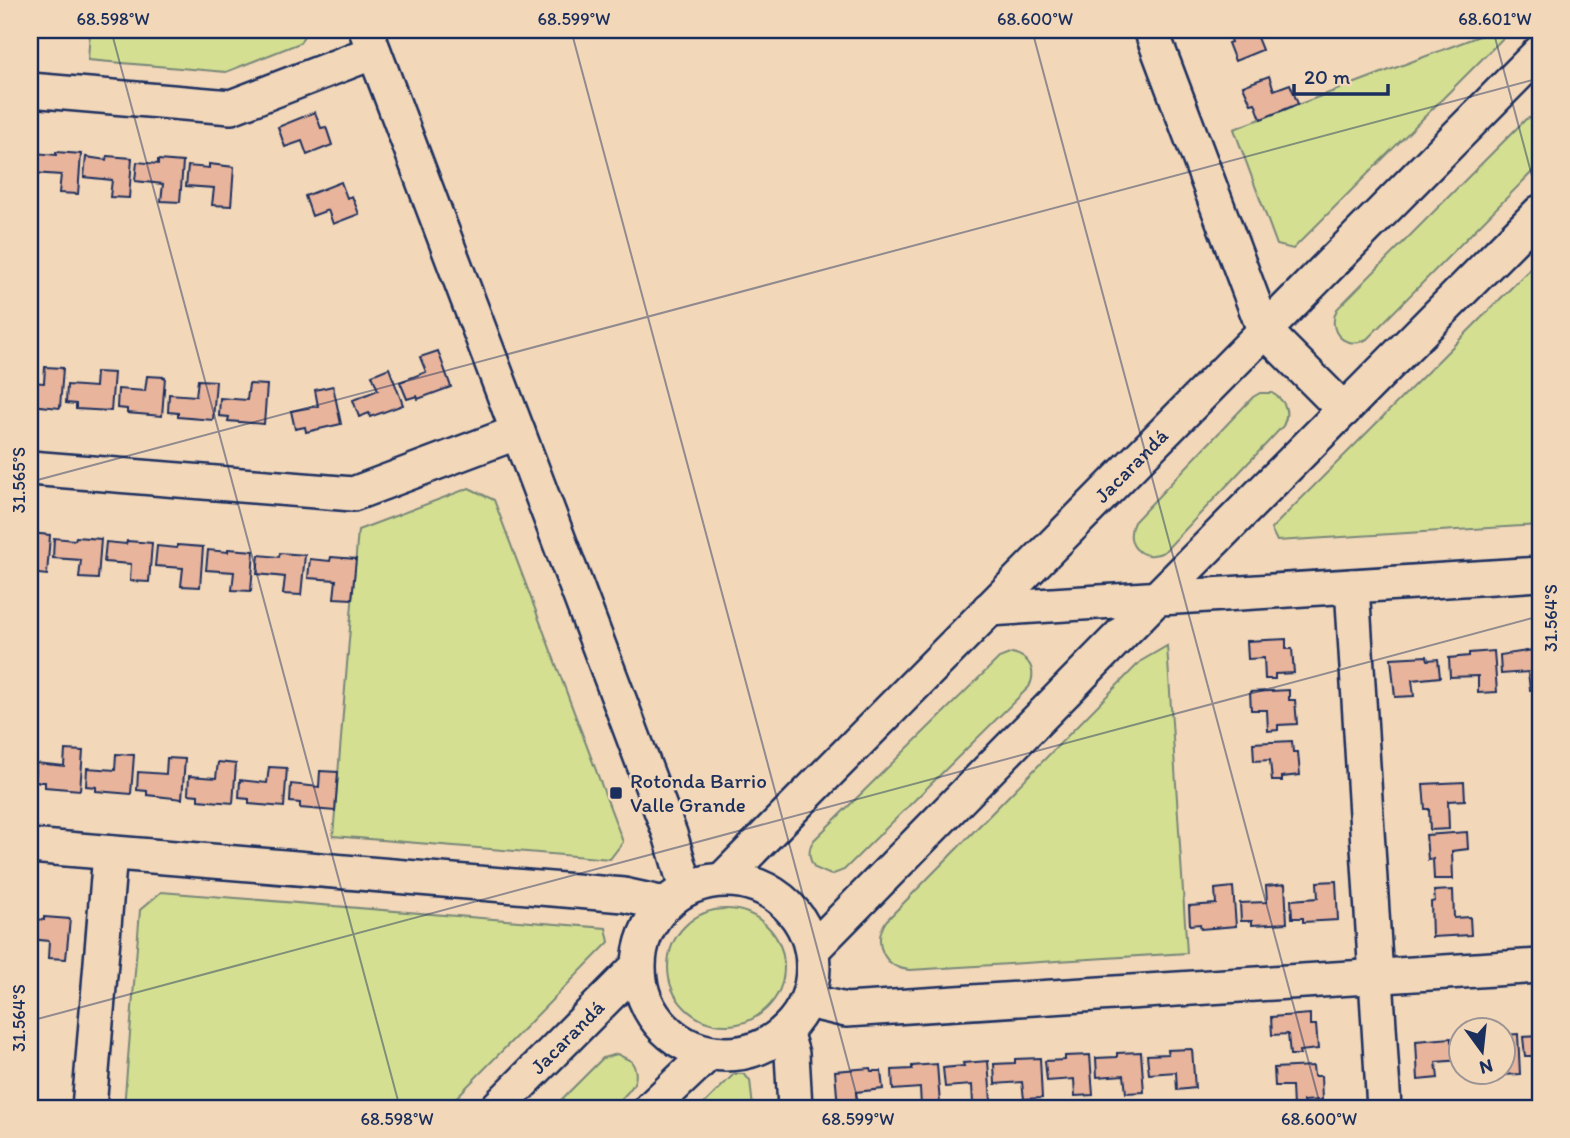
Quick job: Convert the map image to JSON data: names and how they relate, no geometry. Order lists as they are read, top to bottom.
{
  "streets": {
    "street": ["Jacarandá"]
  },
  "places": {
    "transit": ["Rotonda Barrio Valle Grande"]
  },
  "scale_bar": "20 m",
  "north": "bottom",
  "coordinates": [
    "68.598°W",
    "68.599°W",
    "68.600°W",
    "68.601°W",
    "31.565°S",
    "31.564°S"
  ]
}
